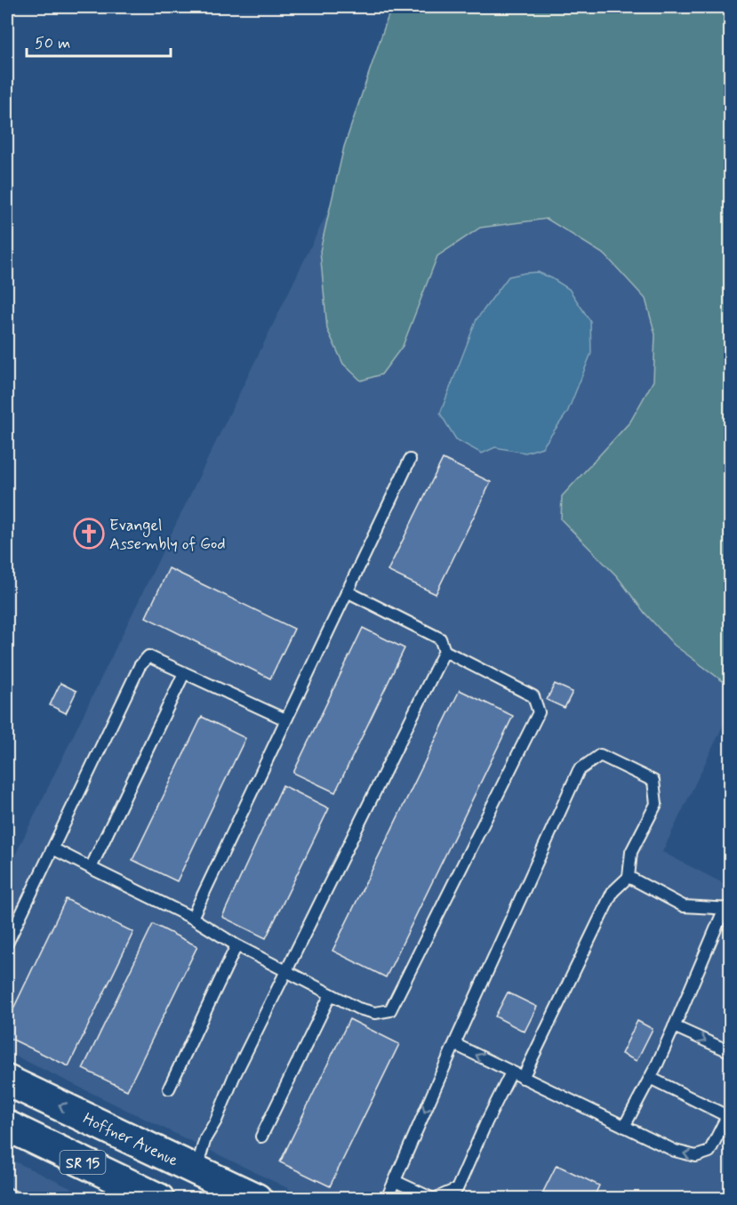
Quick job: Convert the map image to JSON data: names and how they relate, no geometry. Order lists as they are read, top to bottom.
{
  "streets": {
    "main road": ["Hoffner Avenue", "SR 15"]
  },
  "places": {
    "church": ["Evangel Assembly of God"]
  },
  "scale_bar": "50 m"
}
